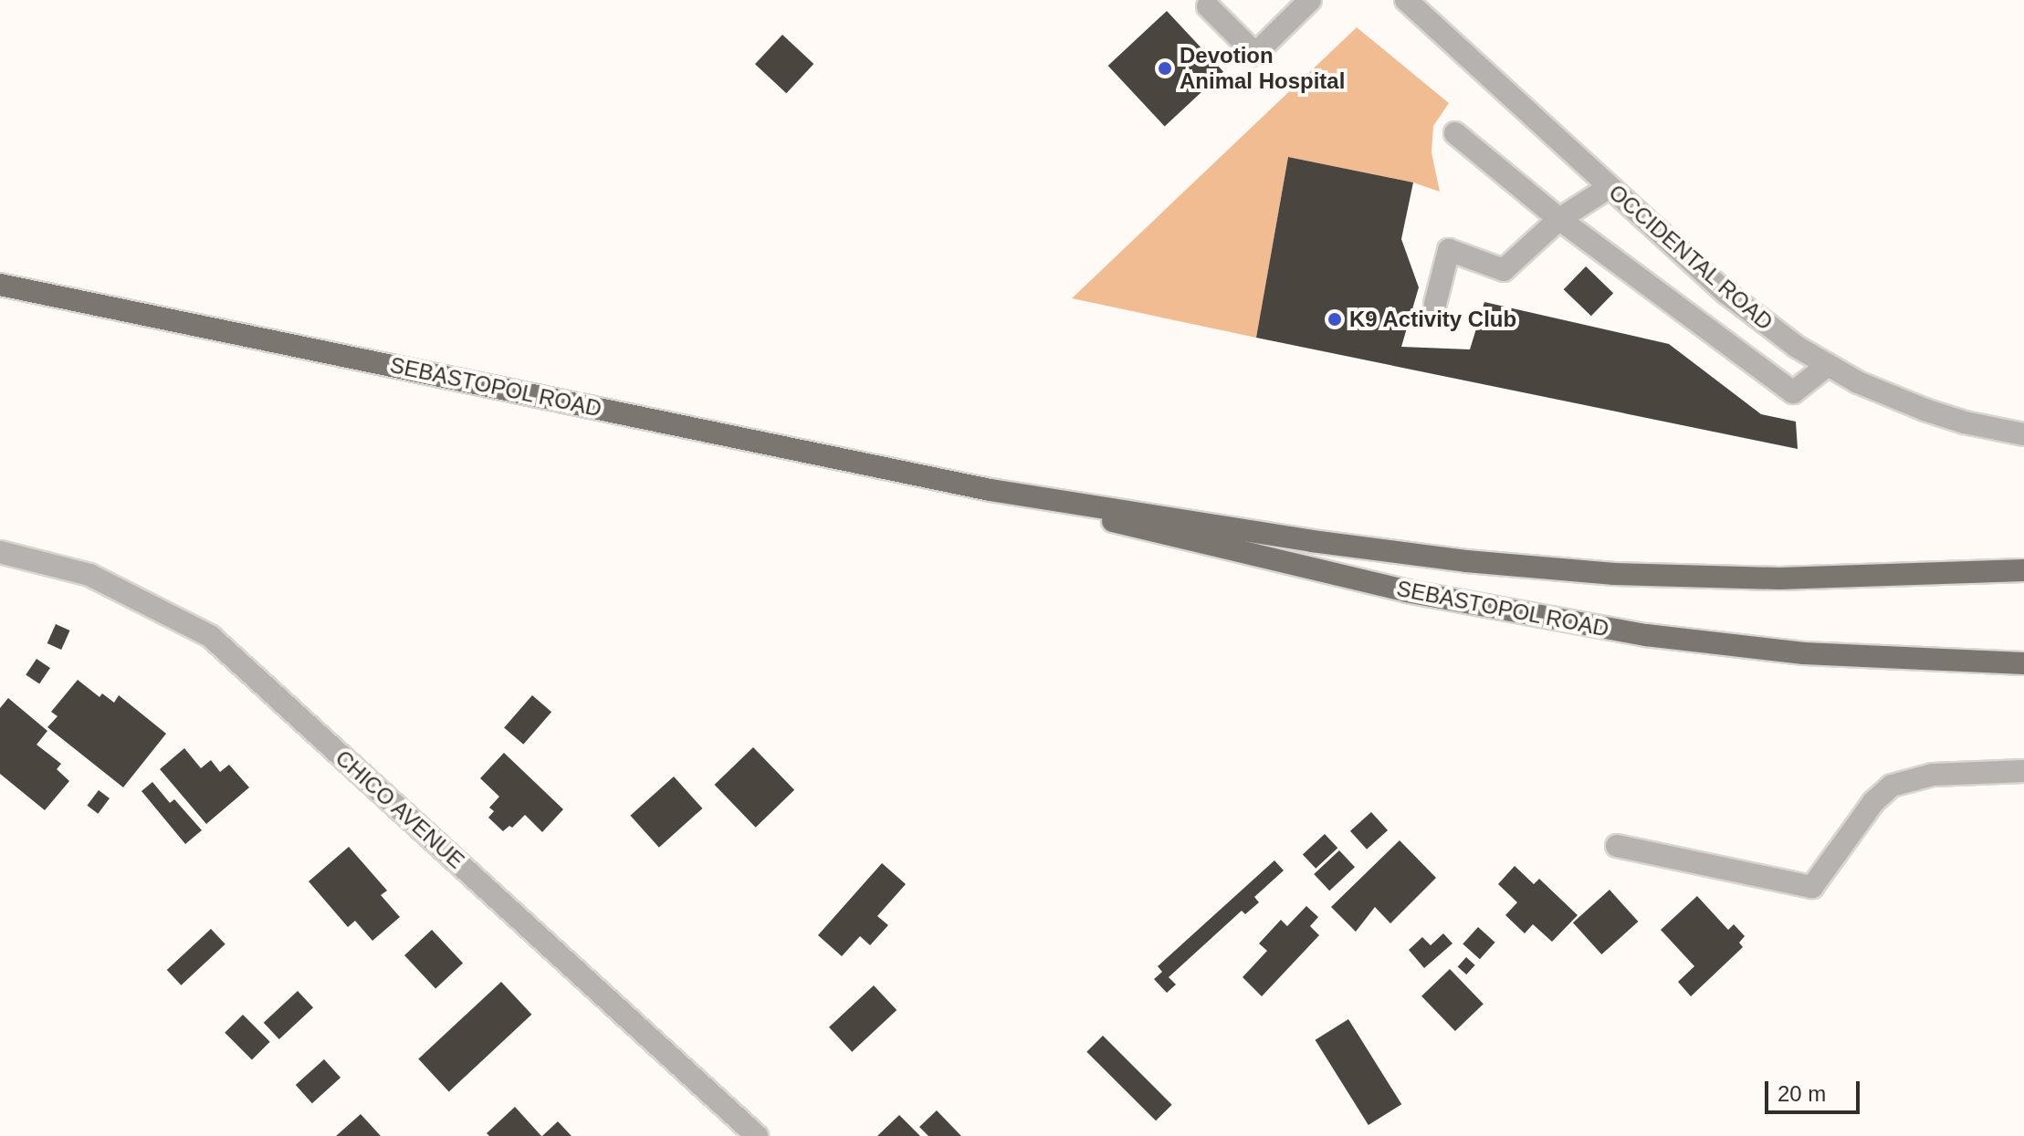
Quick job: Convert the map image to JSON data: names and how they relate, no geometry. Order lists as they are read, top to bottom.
{
  "streets": {
    "main road": ["SEBASTOPOL ROAD"],
    "street": ["OCCIDENTAL ROAD", "CHICO AVENUE"]
  },
  "places": ["Devotion Animal Hospital", "K9 Activity Club"],
  "scale_bar": "20 m"
}
